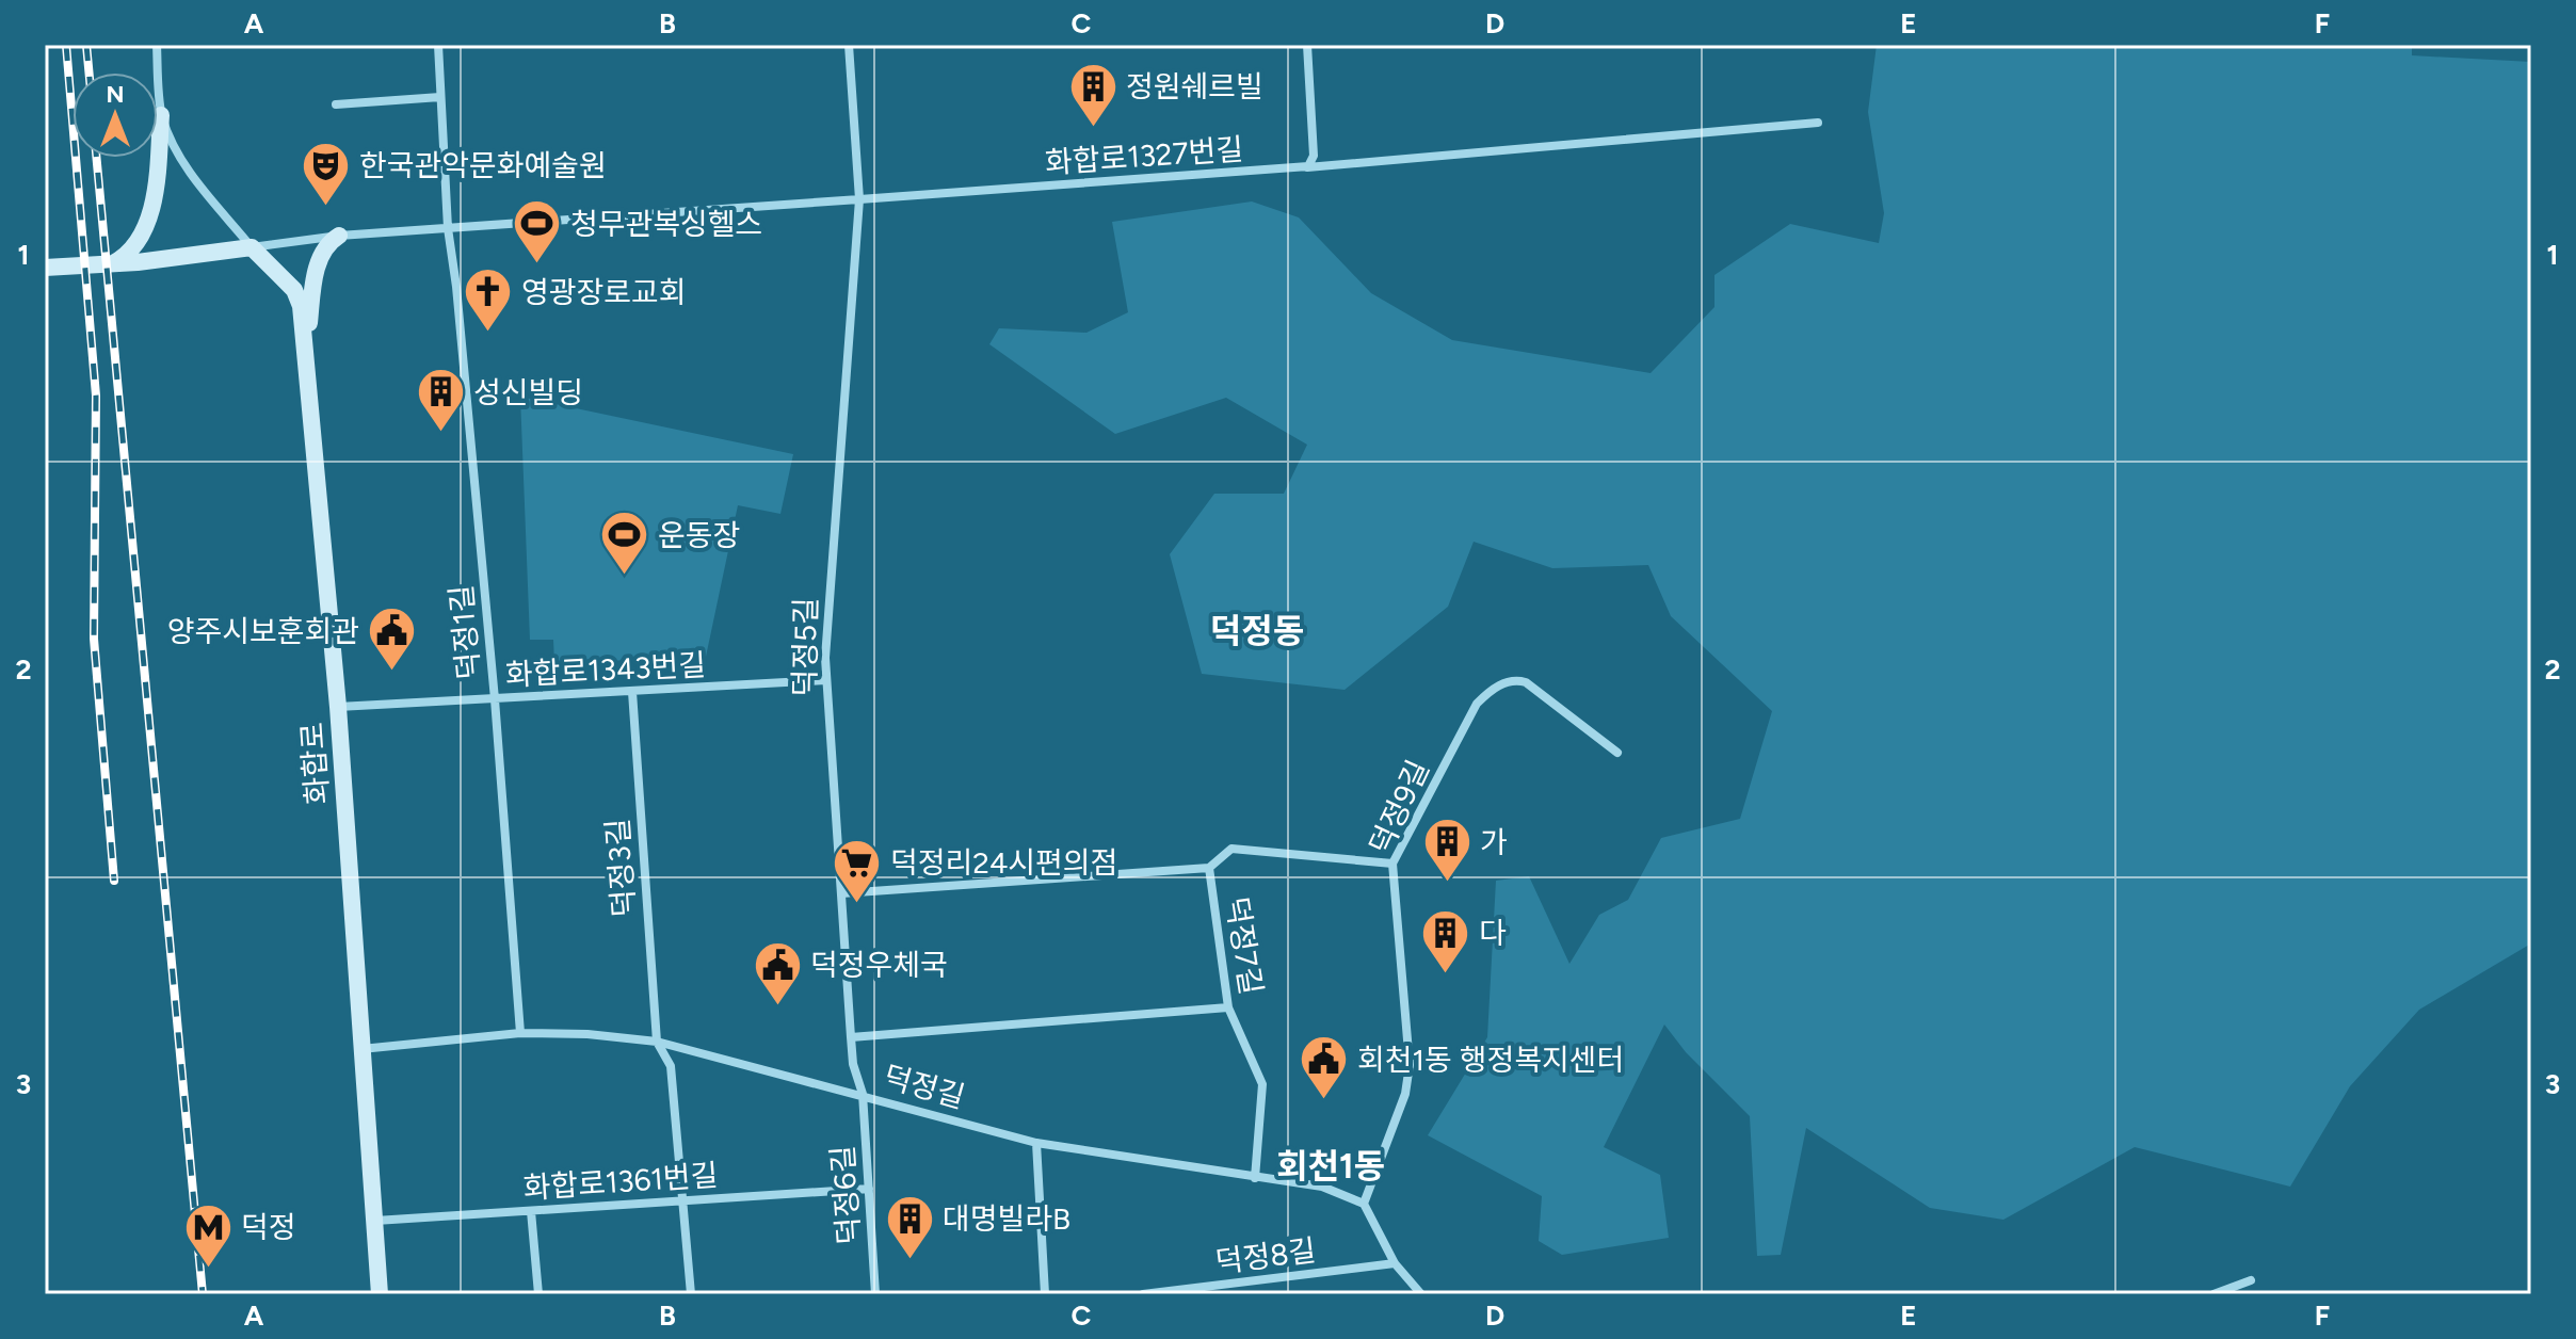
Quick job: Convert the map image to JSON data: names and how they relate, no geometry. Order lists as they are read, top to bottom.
{
  "streets": {
    "main road": ["화합로"],
    "street": [
      "화합로1327번길",
      "덕정1길",
      "덕정5길",
      "화합로1343번길",
      "덕정9길",
      "덕정3길",
      "덕정7길",
      "덕정길",
      "화합로1361번길",
      "덕정6길",
      "덕정8길"
    ]
  },
  "crossings": [
    ["화합로1327번길", "덕정1길"],
    ["화합로1327번길", "덕정5길"],
    ["화합로1327번길", "화합로"],
    ["덕정1길", "화합로1343번길"],
    ["덕정1길", "덕정길"],
    ["덕정5길", "화합로1343번길"],
    ["덕정5길", "덕정길"],
    ["덕정5길", "덕정6길"],
    ["화합로1343번길", "화합로"],
    ["화합로1343번길", "덕정3길"],
    ["화합로", "덕정길"],
    ["화합로", "화합로1361번길"],
    ["덕정9길", "덕정길"],
    ["덕정3길", "덕정길"],
    ["덕정3길", "화합로1361번길"],
    ["덕정7길", "덕정길"],
    ["덕정길", "덕정6길"],
    ["화합로1361번길", "덕정6길"]
  ],
  "districts": ["덕정동", "회천1동"],
  "places": {
    "building": [
      "정원쉐르빌",
      "성신빌딩",
      "가",
      "다",
      "대명빌라B"
    ],
    "theatre": ["한국관악문화예술원"],
    "sports": ["청무관복싱헬스", "운동장"],
    "church": ["영광장로교회"],
    "public building": ["양주시보훈회관", "덕정우체국", "회천1동 행정복지센터"],
    "supermarket": ["덕정리24시편의점"],
    "metro station": ["덕정"]
  },
  "north": "top",
  "grid": {
    "columns": [
      "A",
      "B",
      "C",
      "D",
      "E",
      "F"
    ],
    "rows": ["1", "2", "3"]
  }
}
